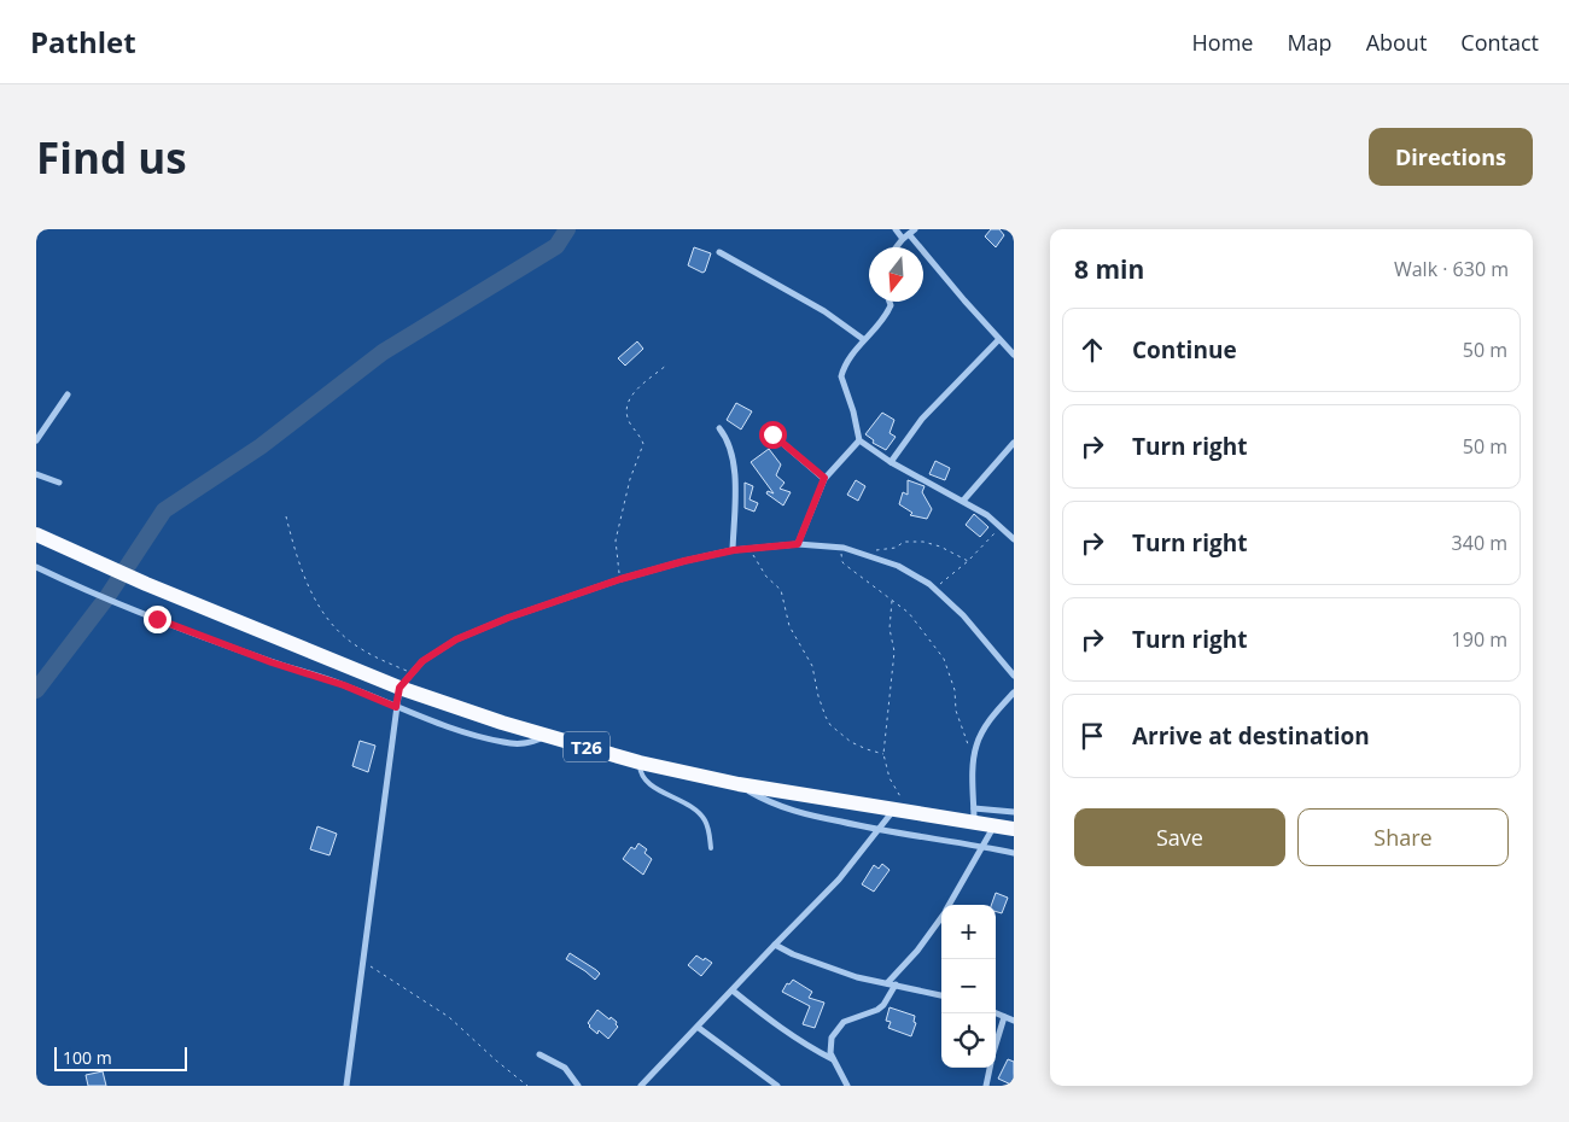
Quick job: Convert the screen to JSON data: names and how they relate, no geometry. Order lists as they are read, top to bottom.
{
  "streets": {
    "highway": ["T26"]
  },
  "scale_bar": "100 m",
  "north": "bottom",
  "page": {
    "header": "Pathlet",
    "nav": [
      "Home",
      "Map",
      "About",
      "Contact"
    ],
    "buttons": [
      "Directions",
      ["Save", "Share"]
    ],
    "title": "Find us",
    "heading": ["8 min", "Walk · 630 m"],
    "list": [
      ["Continue", "50 m"],
      ["Turn right", "50 m"],
      ["Turn right", "340 m"],
      ["Turn right", "190 m"],
      "Arrive at destination"
    ],
    "map_buttons": ["+", "−"],
    "scale": "100 m"
  }
}
